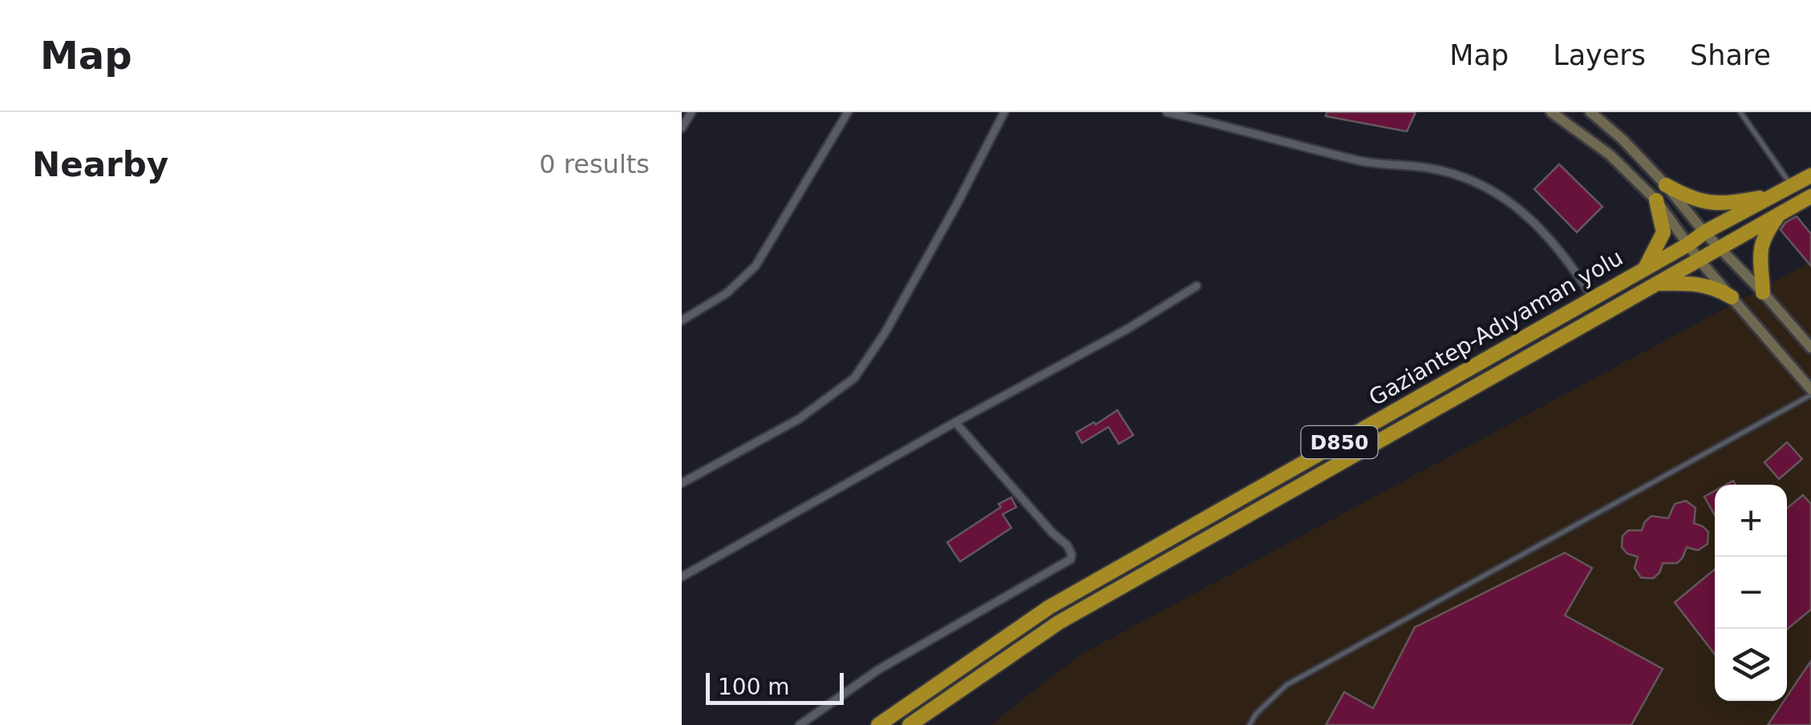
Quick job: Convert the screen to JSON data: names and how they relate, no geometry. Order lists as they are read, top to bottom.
{
  "streets": {
    "highway": ["Gaziantep-Adıyaman yolu", "D850"]
  },
  "scale_bar": "100 m",
  "page": {
    "header": "Map",
    "nav": ["Map", "Layers", "Share"],
    "heading": ["Nearby", "0 results"],
    "map_buttons": ["+", "−"],
    "scale": "100 m"
  }
}
